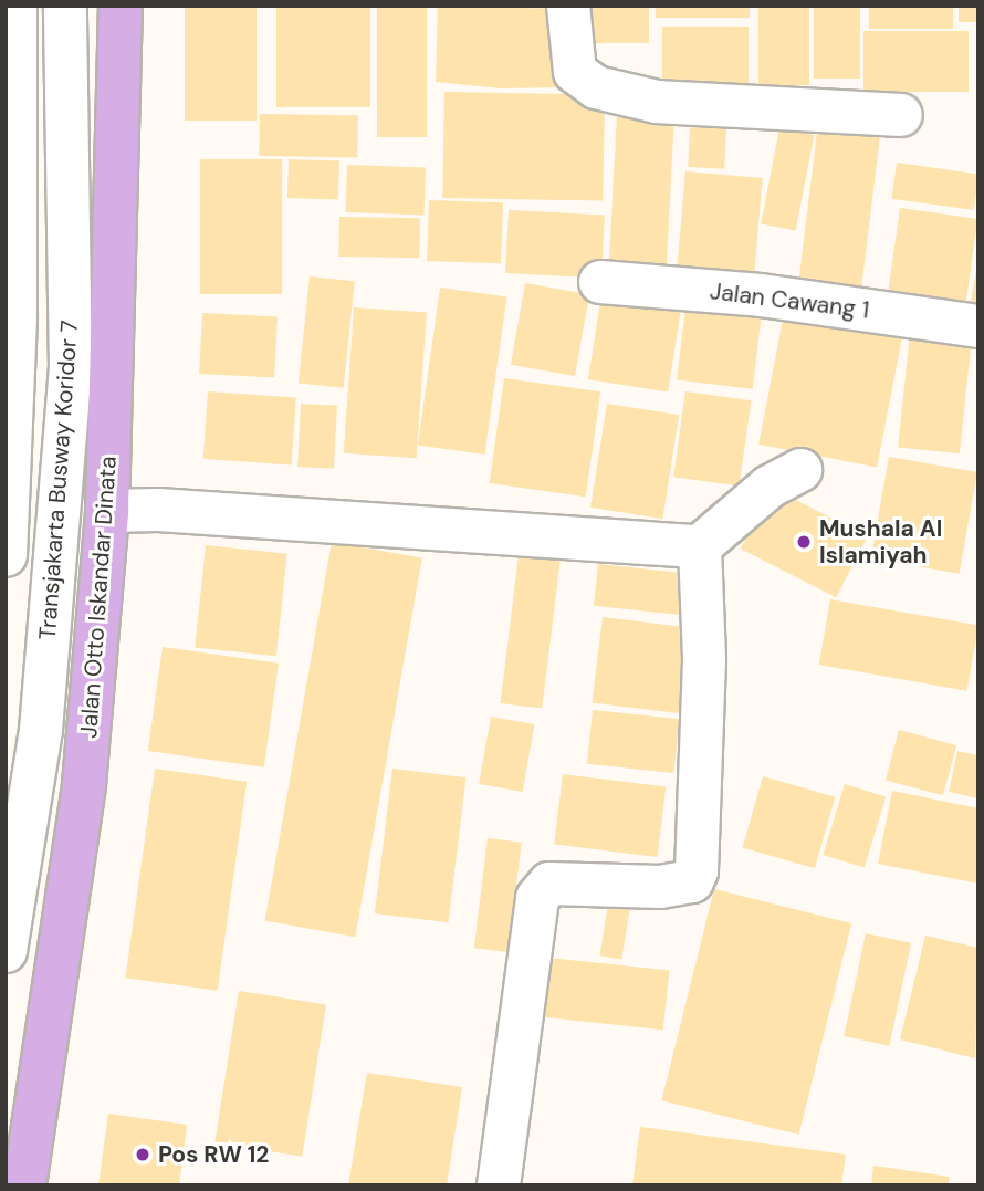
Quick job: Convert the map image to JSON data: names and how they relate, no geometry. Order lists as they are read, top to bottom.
{
  "streets": {
    "main road": ["Jalan Otto Iskandar Dinata"],
    "street": ["Jalan Cawang 1", "Transjakarta Busway Koridor 7"]
  },
  "places": ["Mushala Al Islamiyah", "Pos RW 12"]
}
